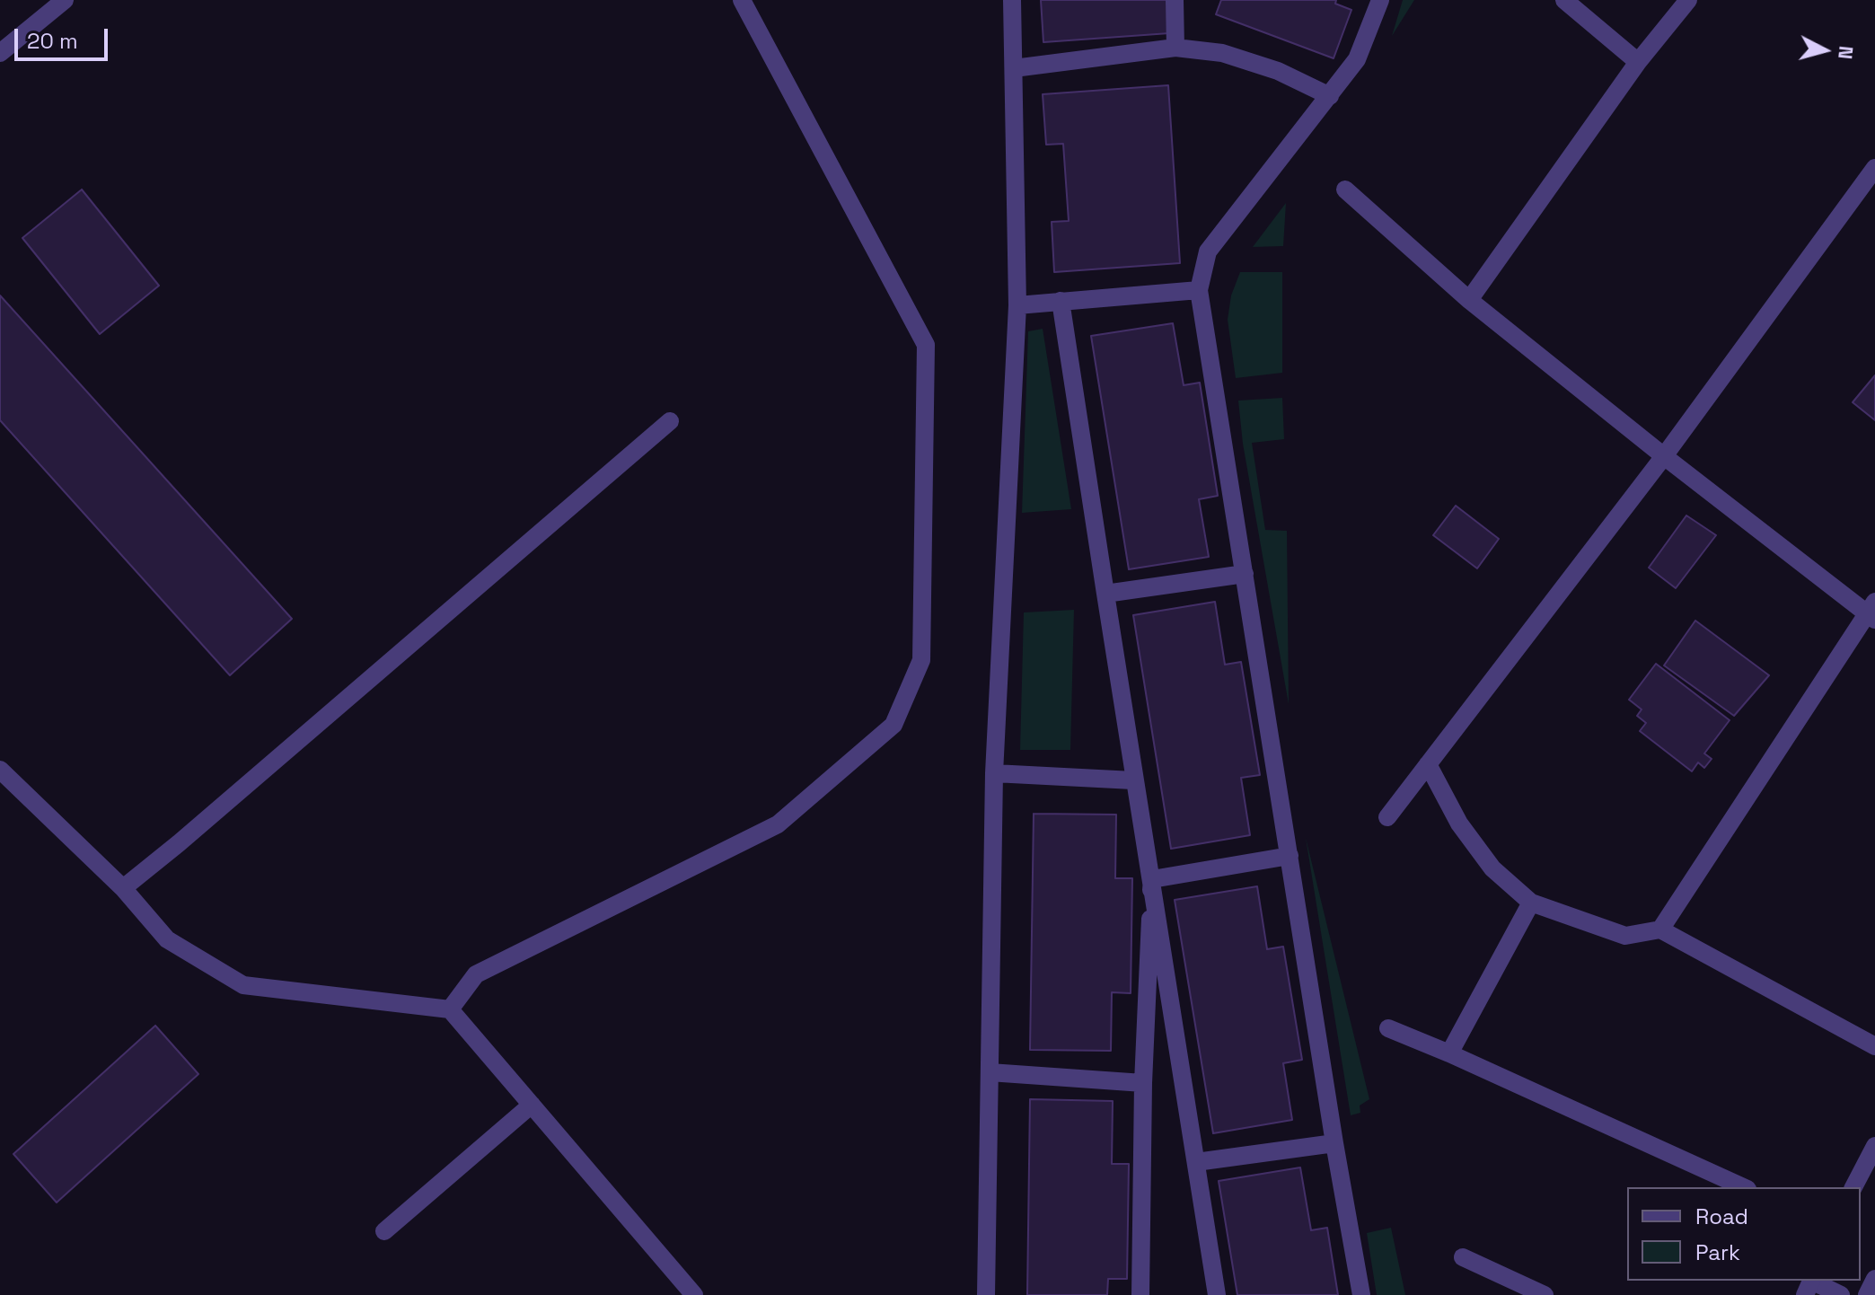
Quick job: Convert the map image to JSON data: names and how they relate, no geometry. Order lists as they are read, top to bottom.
{
  "legend": ["Road", "Park"],
  "scale_bar": "20 m",
  "north": "right"
}
